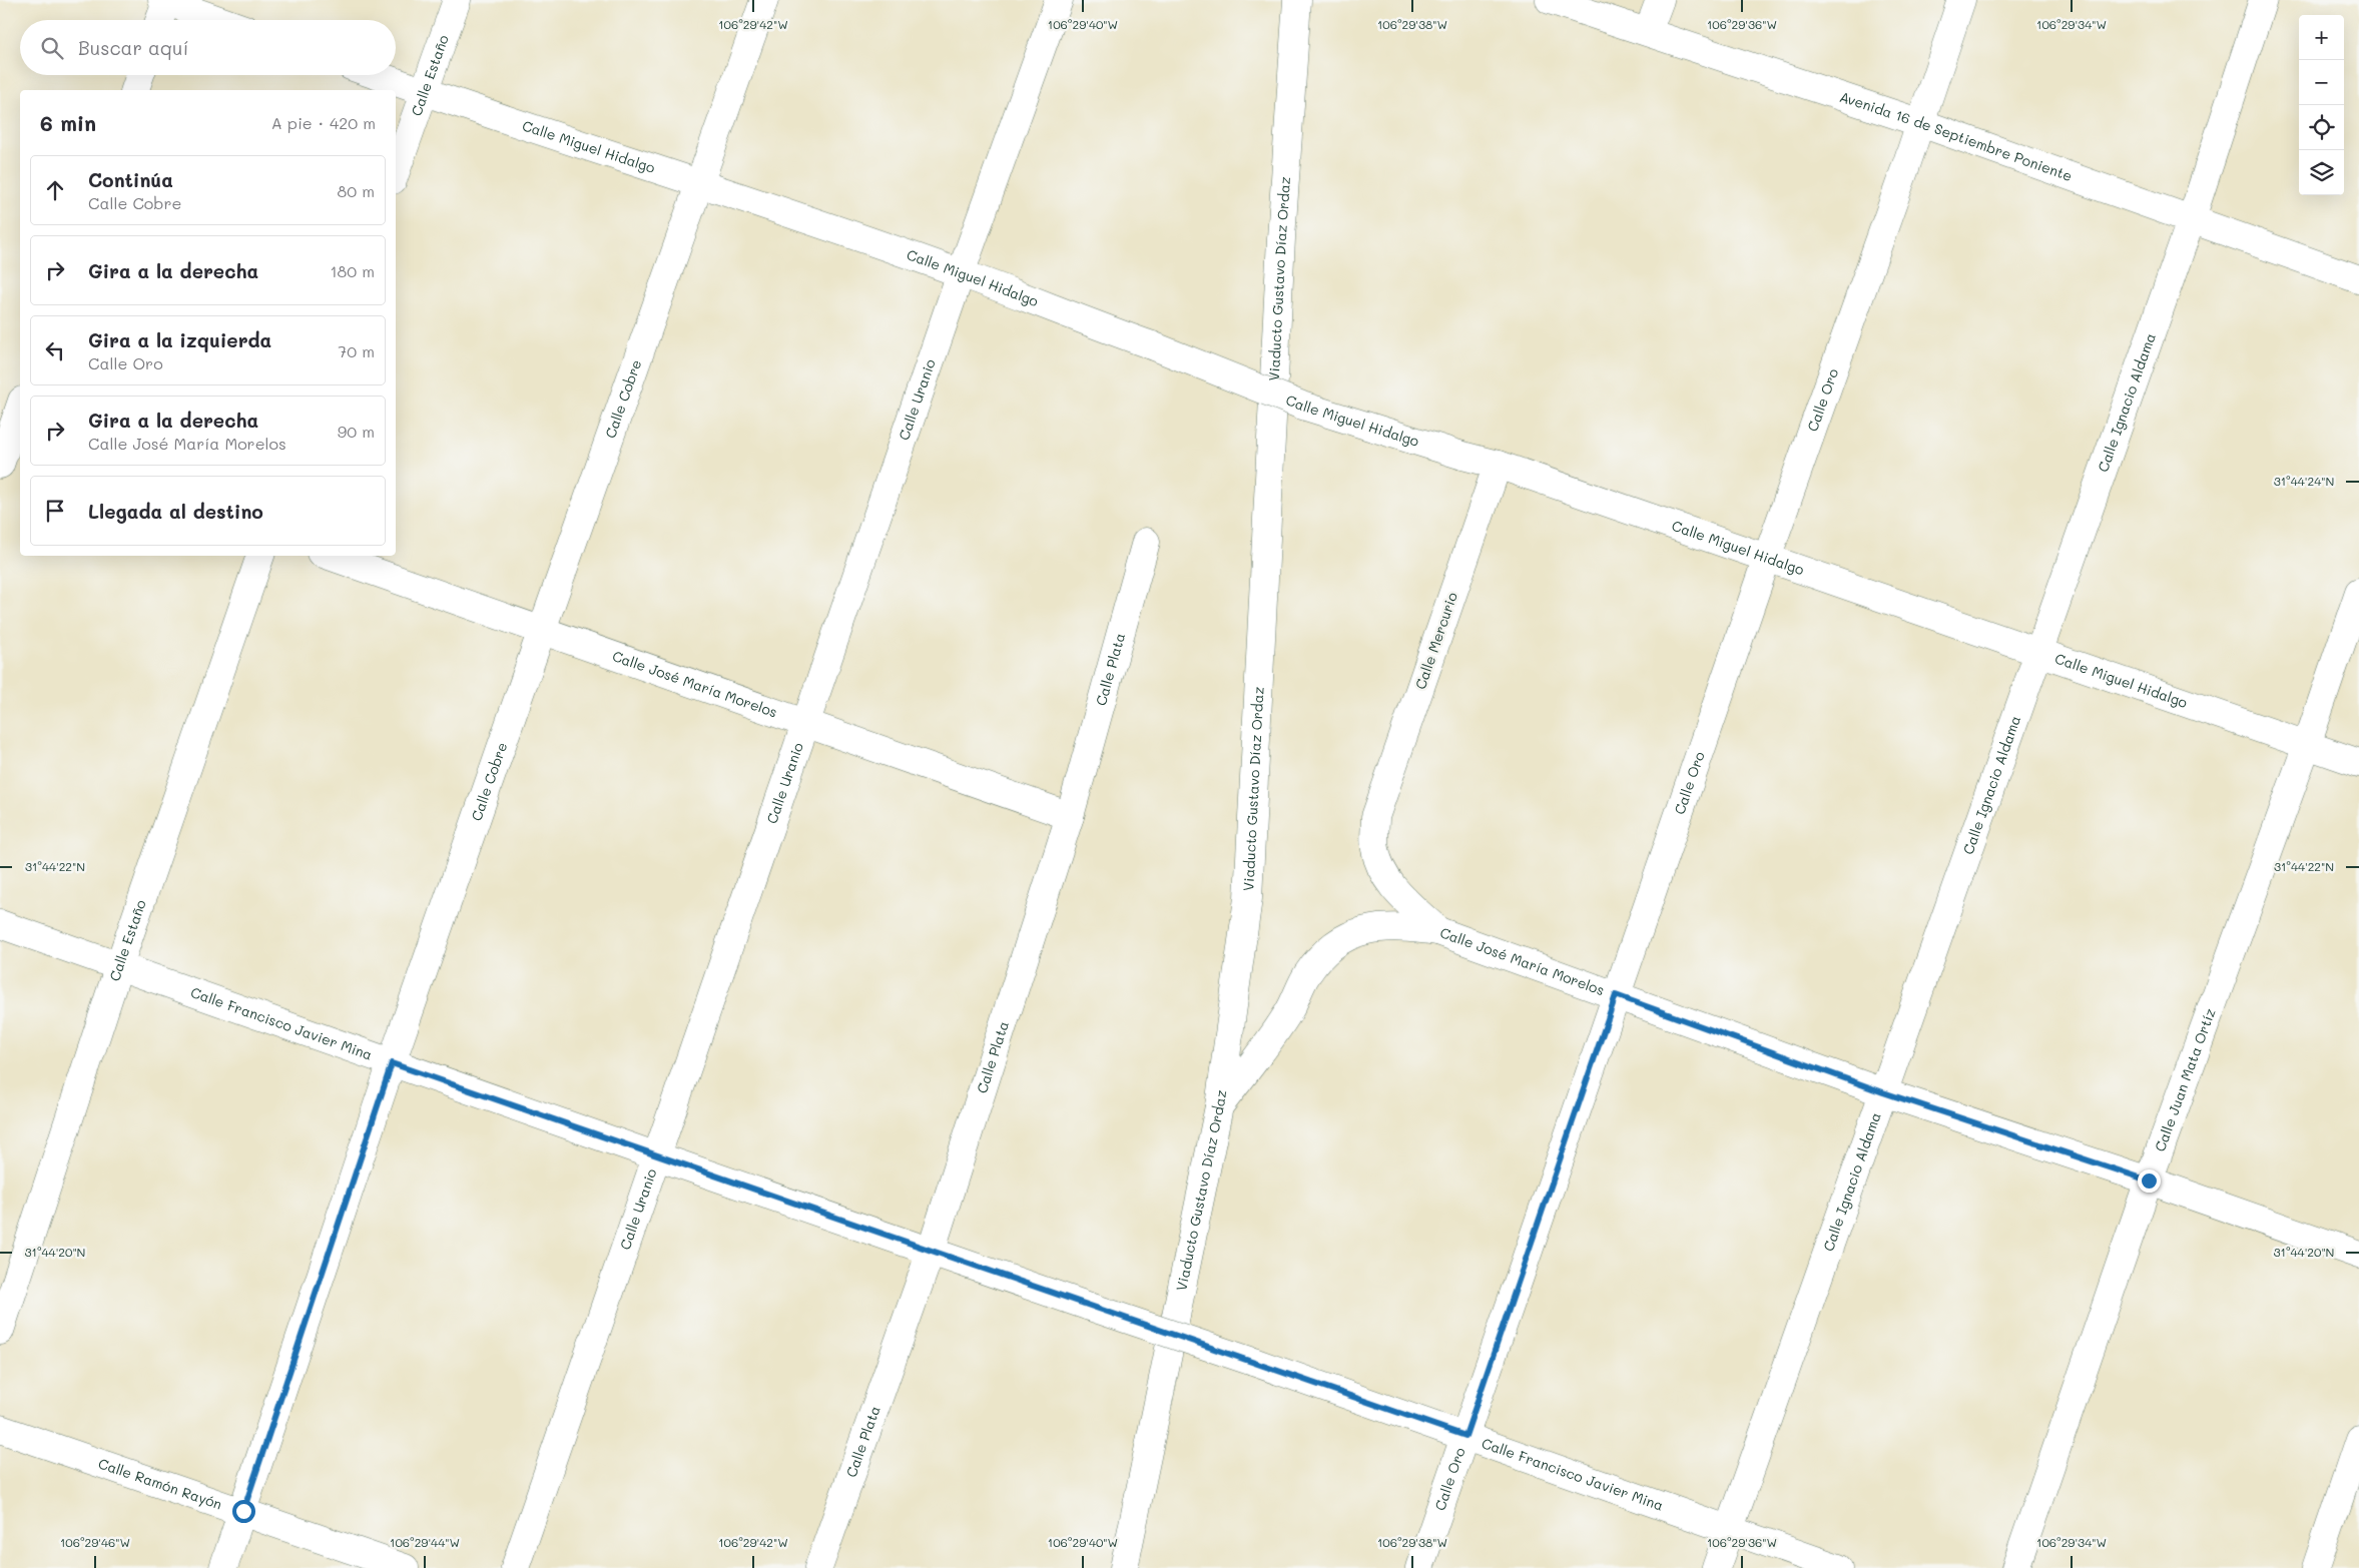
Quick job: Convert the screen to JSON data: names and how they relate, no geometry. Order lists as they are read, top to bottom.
{
  "streets": {
    "street": [
      "Calle Estaño",
      "Avenida 16 de Septiembre Poniente",
      "Calle Miguel Hidalgo",
      "Viaducto Gustavo Díaz Ordaz",
      "Calle Cobre",
      "Calle Uranio",
      "Calle Oro",
      "Calle Ignacio Aldama",
      "Calle Mercurio",
      "Calle Plata",
      "Calle José María Morelos",
      "Calle Francisco Javier Mina",
      "Calle Juan Mata Ortíz",
      "Calle Ramón Rayón"
    ]
  },
  "crossings": [
    ["Calle Estaño", "Calle Miguel Hidalgo"],
    ["Calle Estaño", "Calle Francisco Javier Mina"],
    ["Avenida 16 de Septiembre Poniente", "Calle Oro"],
    ["Avenida 16 de Septiembre Poniente", "Calle Ignacio Aldama"],
    ["Calle Miguel Hidalgo", "Calle Cobre"],
    ["Calle Miguel Hidalgo", "Calle Uranio"],
    ["Calle Miguel Hidalgo", "Calle Oro"],
    ["Calle Miguel Hidalgo", "Calle Ignacio Aldama"],
    ["Calle Miguel Hidalgo", "Calle Mercurio"],
    ["Calle Miguel Hidalgo", "Calle Juan Mata Ortíz"],
    ["Calle Cobre", "Calle José María Morelos"],
    ["Calle Cobre", "Calle Francisco Javier Mina"],
    ["Calle Cobre", "Calle Ramón Rayón"],
    ["Calle Uranio", "Calle José María Morelos"],
    ["Calle Uranio", "Calle Francisco Javier Mina"],
    ["Calle Oro", "Calle José María Morelos"],
    ["Calle Oro", "Calle Francisco Javier Mina"],
    ["Calle Ignacio Aldama", "Calle José María Morelos"],
    ["Calle Ignacio Aldama", "Calle Francisco Javier Mina"],
    ["Calle Mercurio", "Calle José María Morelos"],
    ["Calle Plata", "Calle José María Morelos"],
    ["Calle Plata", "Calle Francisco Javier Mina"],
    ["Calle José María Morelos", "Calle Juan Mata Ortíz"]
  ],
  "page": {
    "map_buttons": ["+", "−"],
    "search": "Buscar aquí",
    "heading": ["6 min", "A pie · 420 m"],
    "list": [
      ["Continúa", "Calle Cobre", "80 m"],
      ["Gira a la derecha", "180 m"],
      ["Gira a la izquierda", "Calle Oro", "70 m"],
      ["Gira a la derecha", "Calle José María Morelos", "90 m"],
      "Llegada al destino"
    ]
  },
  "coordinates": [
    "106°29'42\"W",
    "106°29'40\"W",
    "106°29'38\"W",
    "106°29'36\"W",
    "106°29'34\"W",
    "31°44'24\"N",
    "31°44'22\"N",
    "31°44'20\"N",
    "106°29'46\"W",
    "106°29'44\"W"
  ]
}
